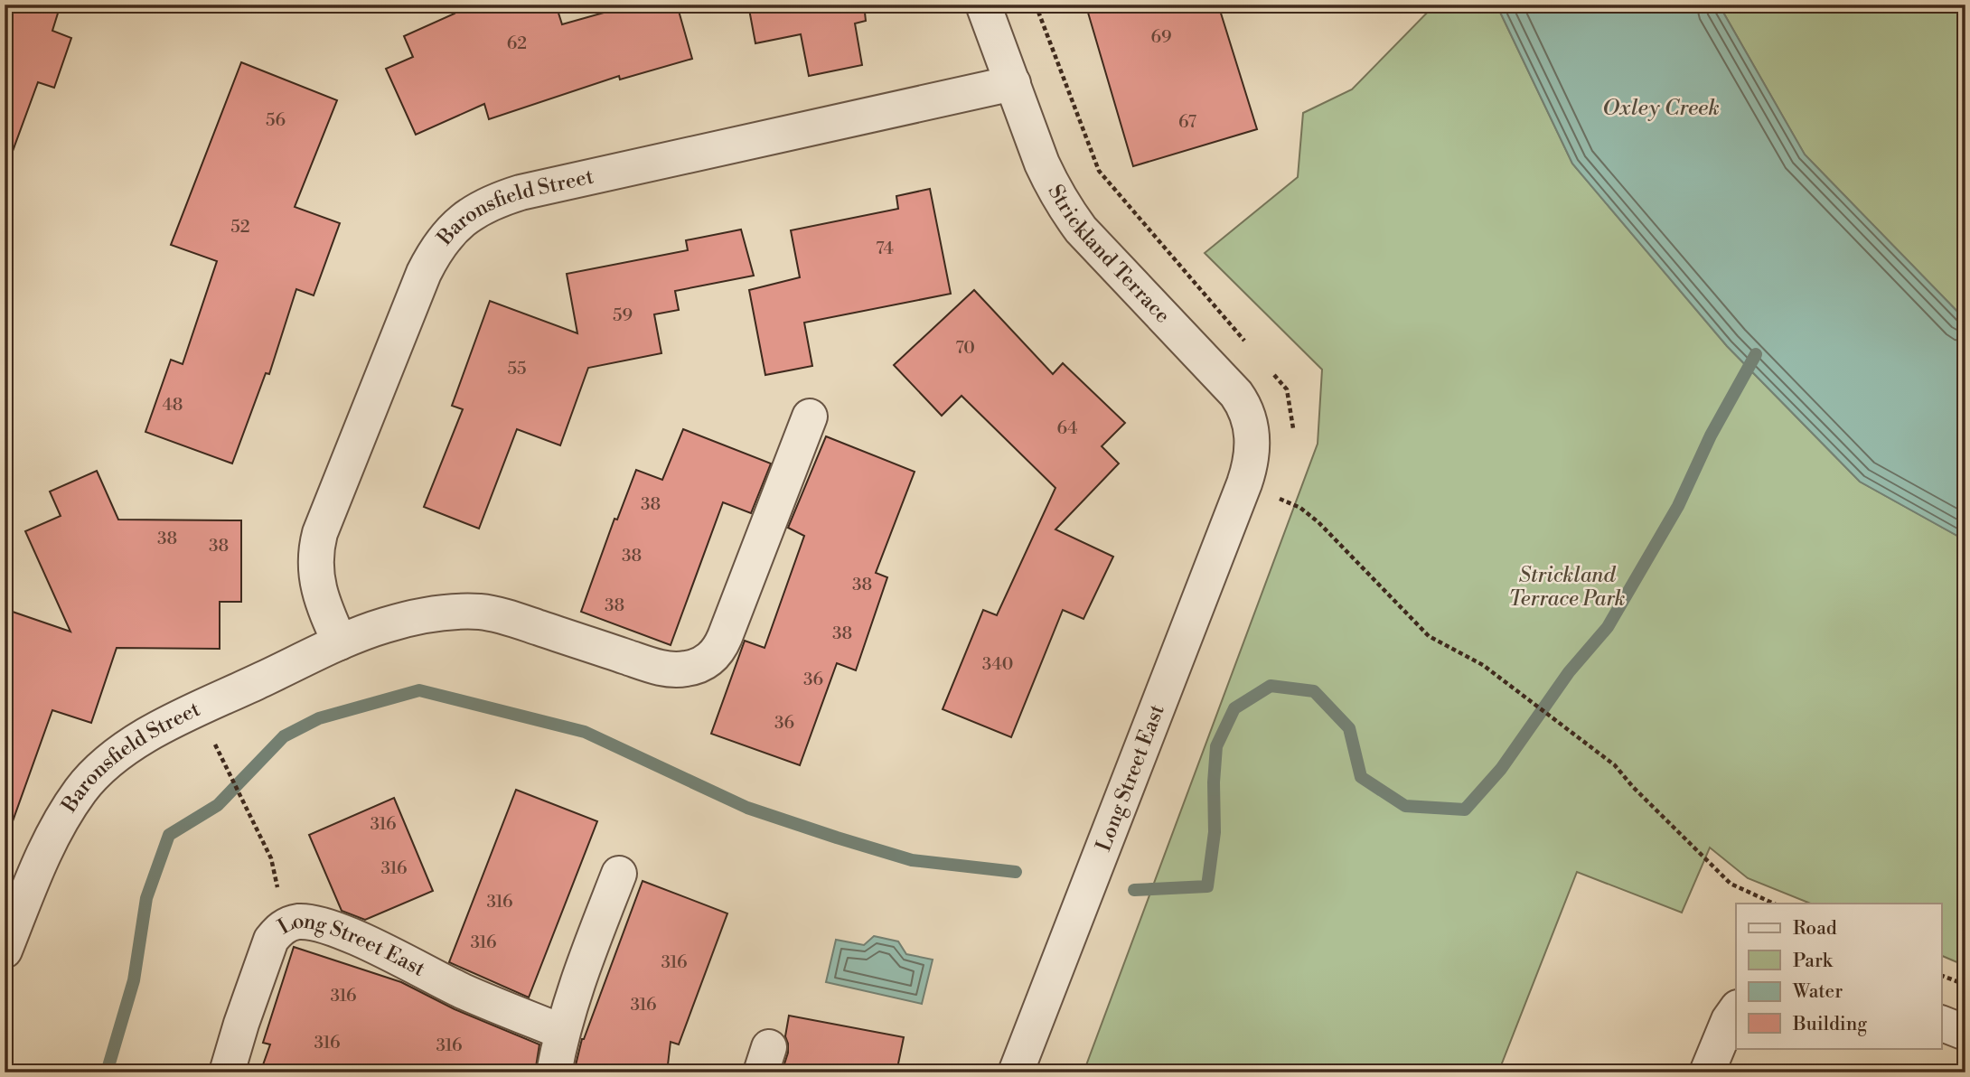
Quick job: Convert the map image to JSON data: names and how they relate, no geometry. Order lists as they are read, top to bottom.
{
  "streets": {
    "street": ["Baronsfield Street", "Strickland Terrace", "Long Street East"]
  },
  "crossings": [
    ["Baronsfield Street", "Strickland Terrace"],
    ["Strickland Terrace", "Long Street East"]
  ],
  "water": ["Oxley Creek"],
  "parks": ["Strickland Terrace Park"],
  "house_numbers": [
    "69",
    "62",
    "56",
    "67",
    "52",
    "74",
    "59",
    "70",
    "55",
    "48",
    "64",
    "38",
    "38",
    "38",
    "38",
    "38",
    "38",
    "38",
    "340",
    "36",
    "36",
    "316",
    "316",
    "316",
    "316",
    "316",
    "316",
    "316",
    "316",
    "316"
  ],
  "legend": [
    "Road",
    "Park",
    "Water",
    "Building"
  ]
}
